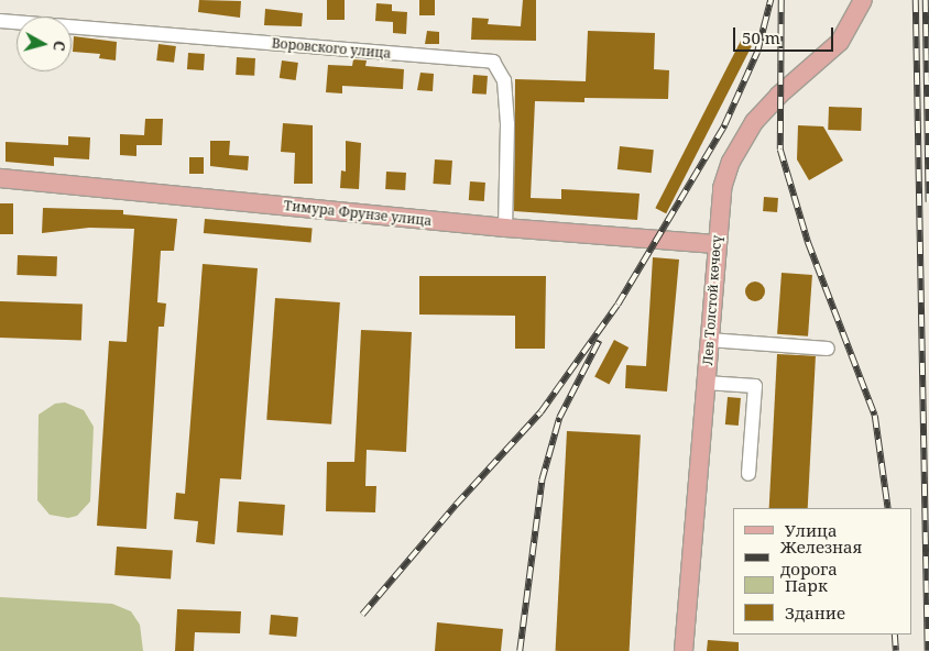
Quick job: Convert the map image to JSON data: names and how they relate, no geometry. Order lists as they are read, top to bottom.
{
  "streets": {
    "main road": ["Тимура Фрунзе улица", "Лев Толстой көчөсү"],
    "street": ["Воровского улица"]
  },
  "crossings": [
    ["Воровского улица", "Тимура Фрунзе улица"],
    ["Тимура Фрунзе улица", "Лев Толстой көчөсү"]
  ],
  "legend": [
    "Улица",
    "Железная дорога",
    "Парк",
    "Здание"
  ],
  "scale_bar": "50 m",
  "north": "right"
}
